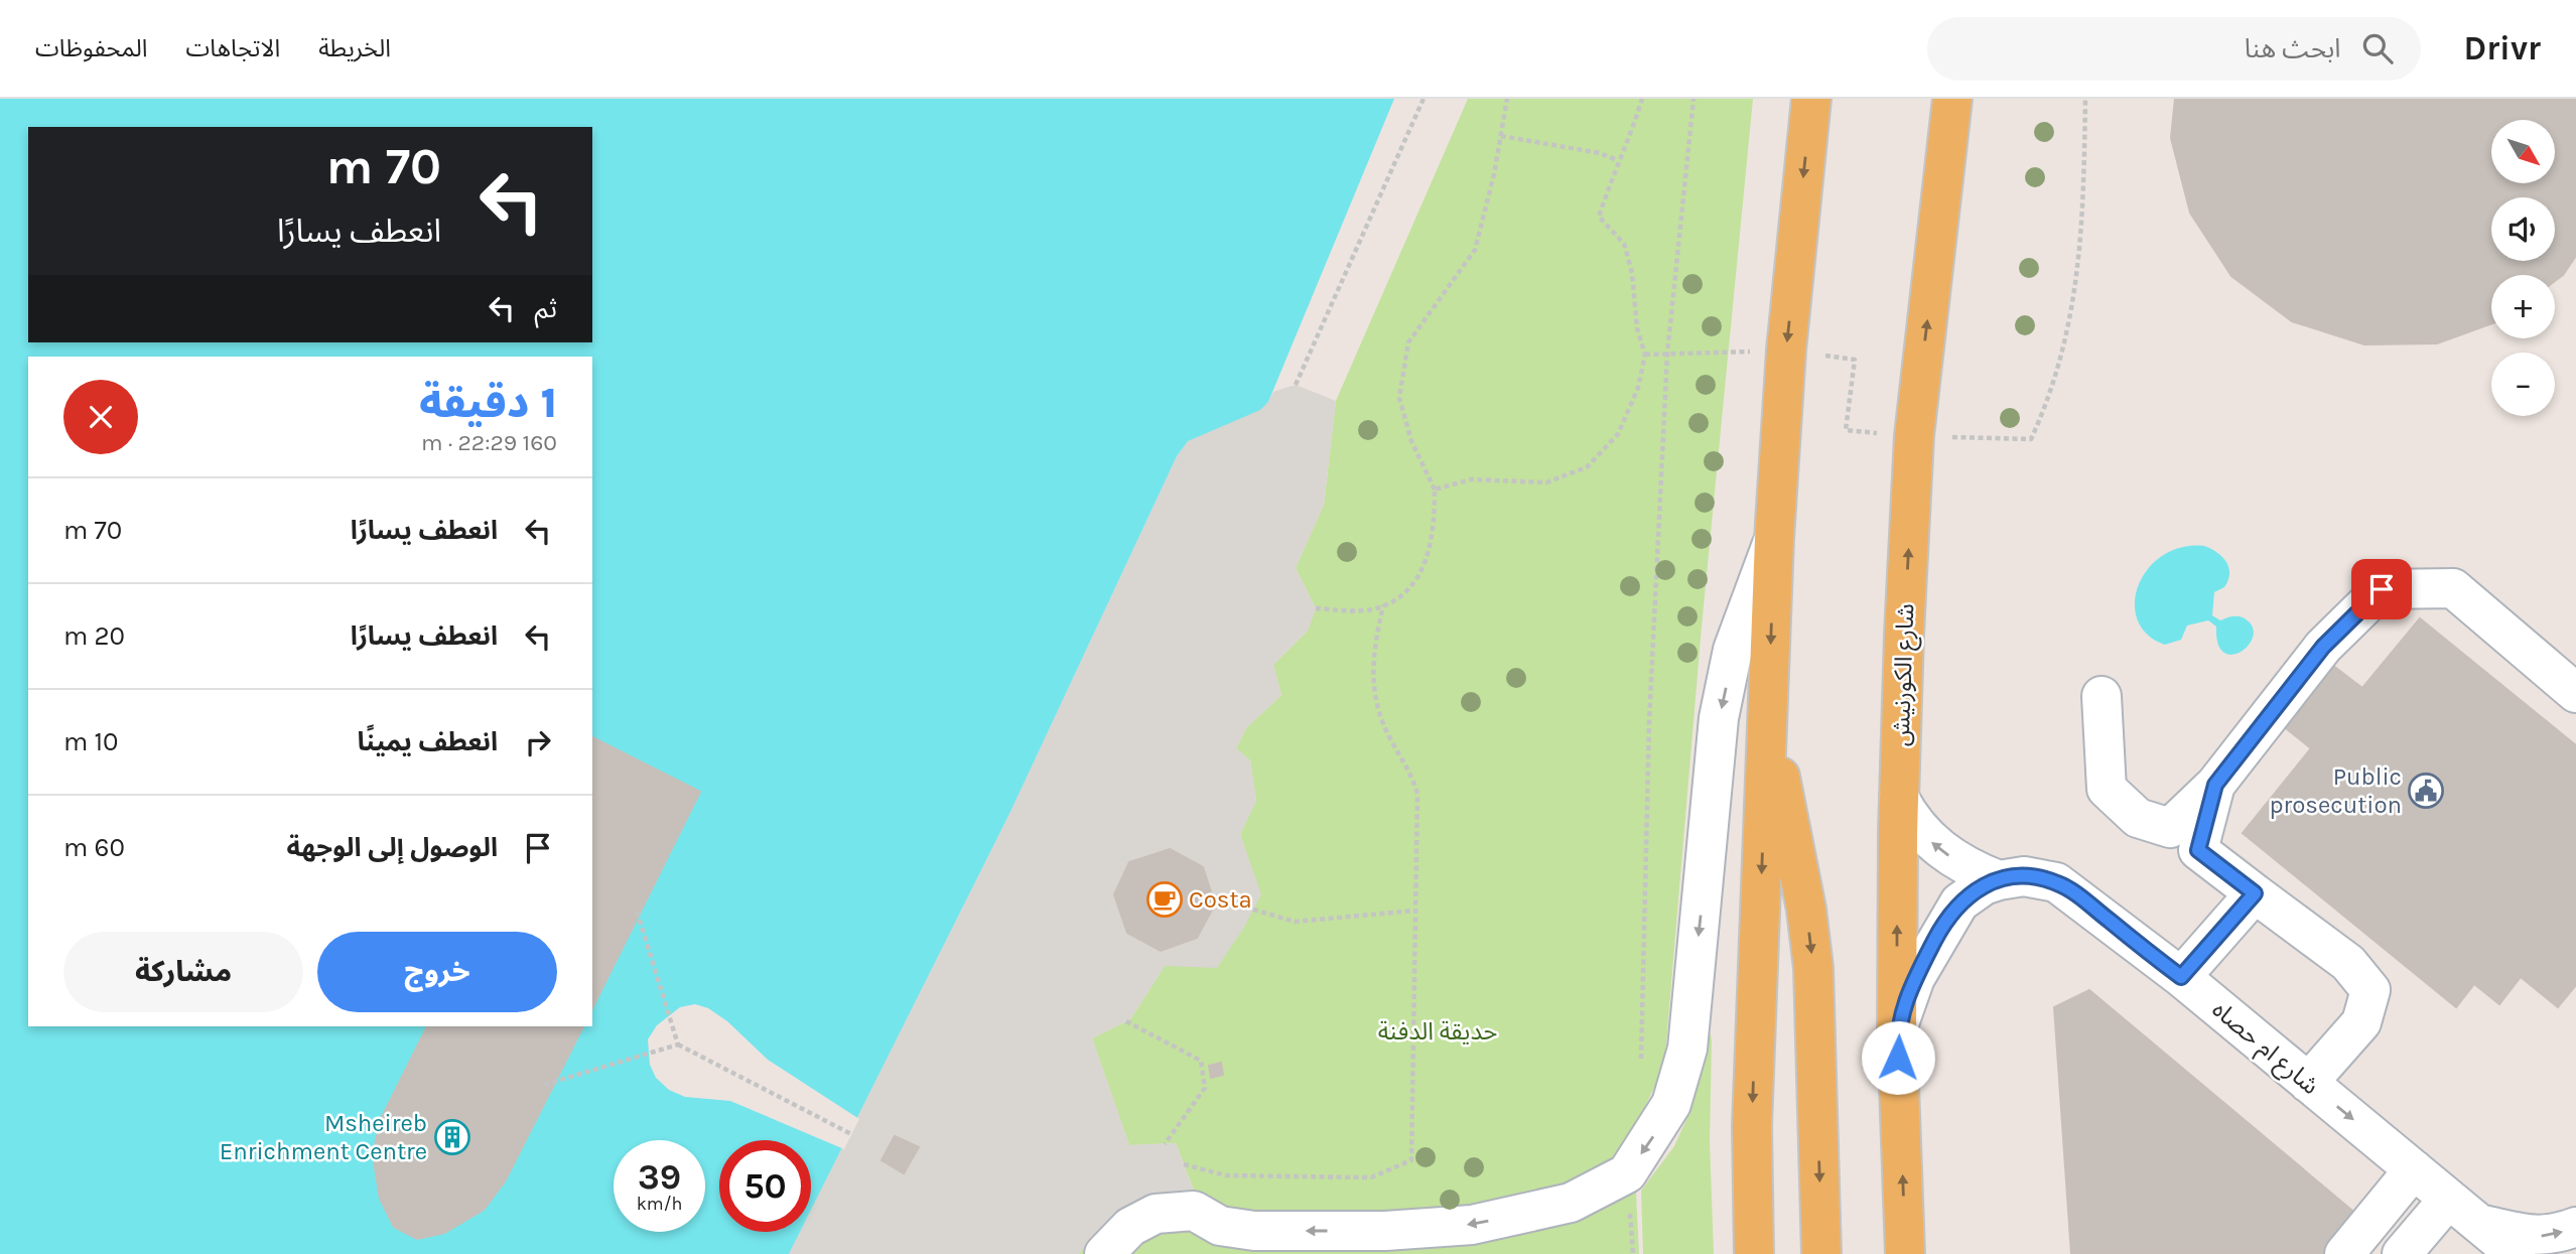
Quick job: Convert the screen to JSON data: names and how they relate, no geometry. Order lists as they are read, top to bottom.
{
  "streets": {
    "main road": ["شارع الكورنيش"],
    "street": ["شارع ام حصاه"]
  },
  "crossings": [
    ["شارع الكورنيش", "شارع ام حصاه"]
  ],
  "parks": ["حديقة الدفنة"],
  "places": {
    "public building": ["Public prosecution"],
    "cafe": ["Costa"],
    "building": ["Msheireb Enrichment Centre"]
  },
  "north": "bottom right",
  "page": {
    "header": "Drivr",
    "search": "ابحث هنا",
    "nav": ["الخريطة", "الاتجاهات", "المحفوظات"],
    "map_buttons": ["+", "−"],
    "turn": ["70 m", "انعطف يسارًا"],
    "then": "ثم",
    "heading": ["1 دقيقة", "160 m · 22:29"],
    "list": [
      {
        "name": "انعطف يسارًا",
        "value": "70 m"
      },
      {
        "name": "انعطف يسارًا",
        "value": "20 m"
      },
      {
        "name": "انعطف يمينًا",
        "value": "10 m"
      },
      {
        "name": "الوصول إلى الوجهة",
        "value": "60 m"
      }
    ],
    "buttons": ["خروج", "مشاركة"],
    "speed": "39 km/h",
    "limit": "50"
  }
}
